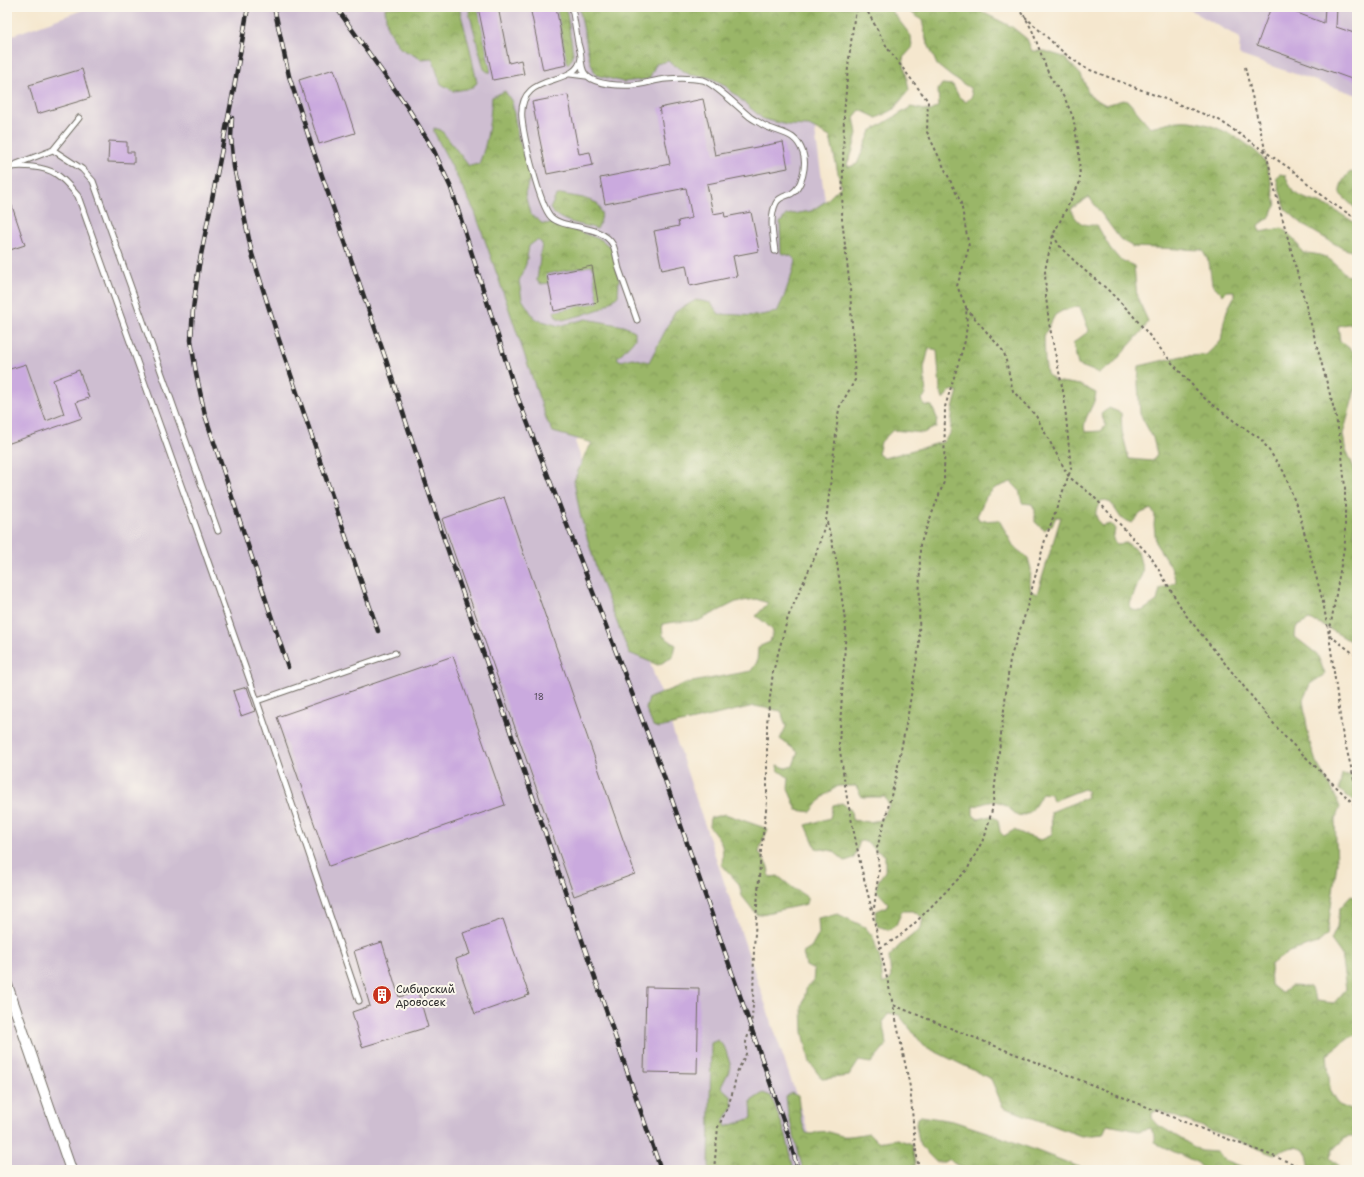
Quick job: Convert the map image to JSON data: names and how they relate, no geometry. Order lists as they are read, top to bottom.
{
  "places": {
    "building": ["Сибирский дровосек"]
  },
  "house_numbers": ["18"]
}
